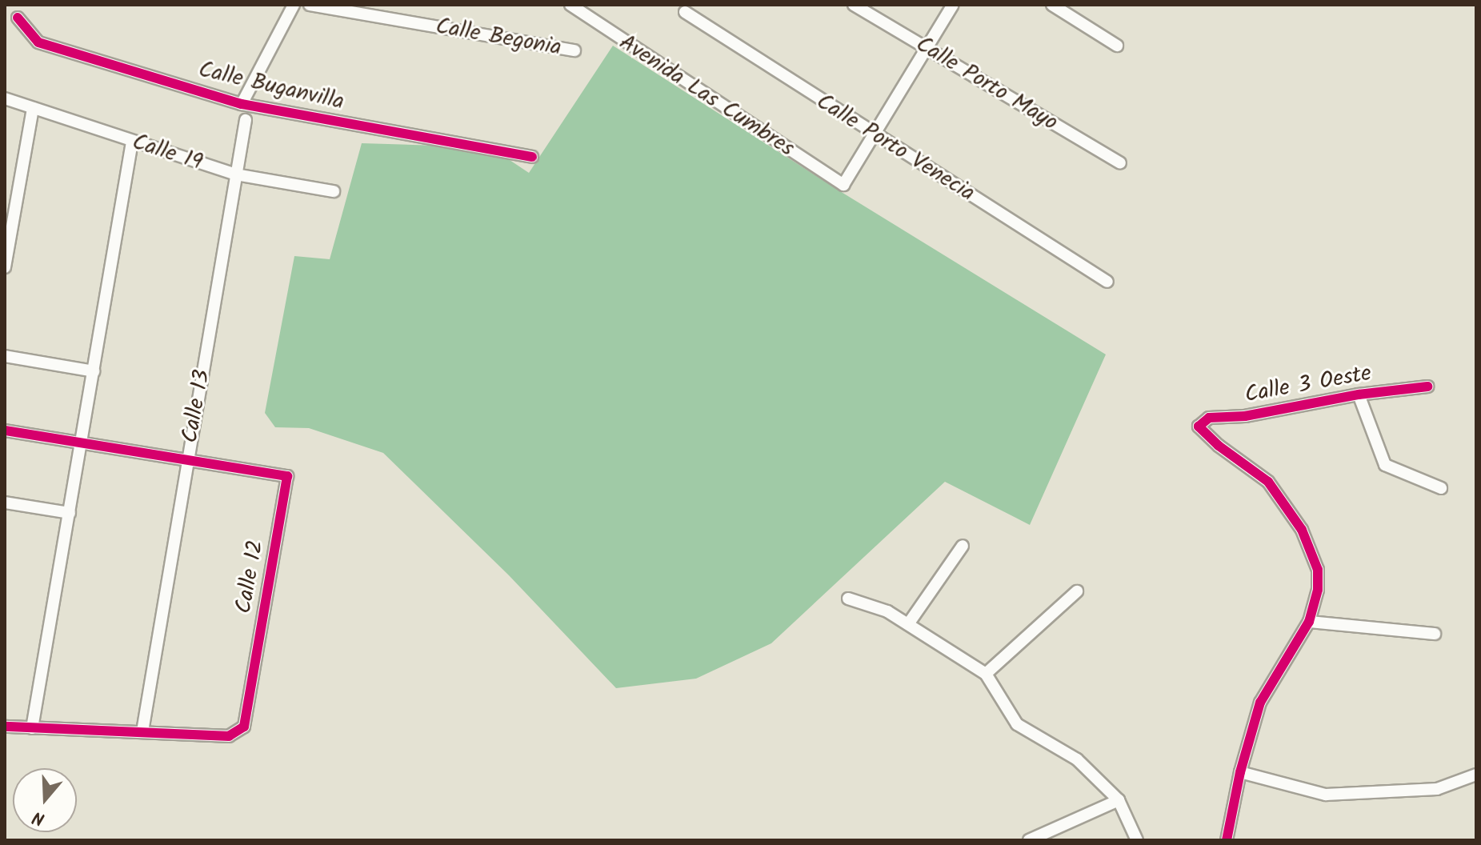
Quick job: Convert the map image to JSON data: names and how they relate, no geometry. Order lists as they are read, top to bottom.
{
  "streets": {
    "street": [
      "Calle Begonia",
      "Calle Porto Mayo",
      "Calle Buganvilla",
      "Avenida Las Cumbres",
      "Calle Porto Venecia",
      "Calle 19",
      "Calle 3 Oeste",
      "Calle 13",
      "Calle 12"
    ]
  },
  "crossings": [
    ["Avenida Las Cumbres", "Calle Porto Venecia"],
    ["Calle 19", "Calle 13"],
    ["Calle 13", "Calle 12"]
  ],
  "north": "bottom"
}
